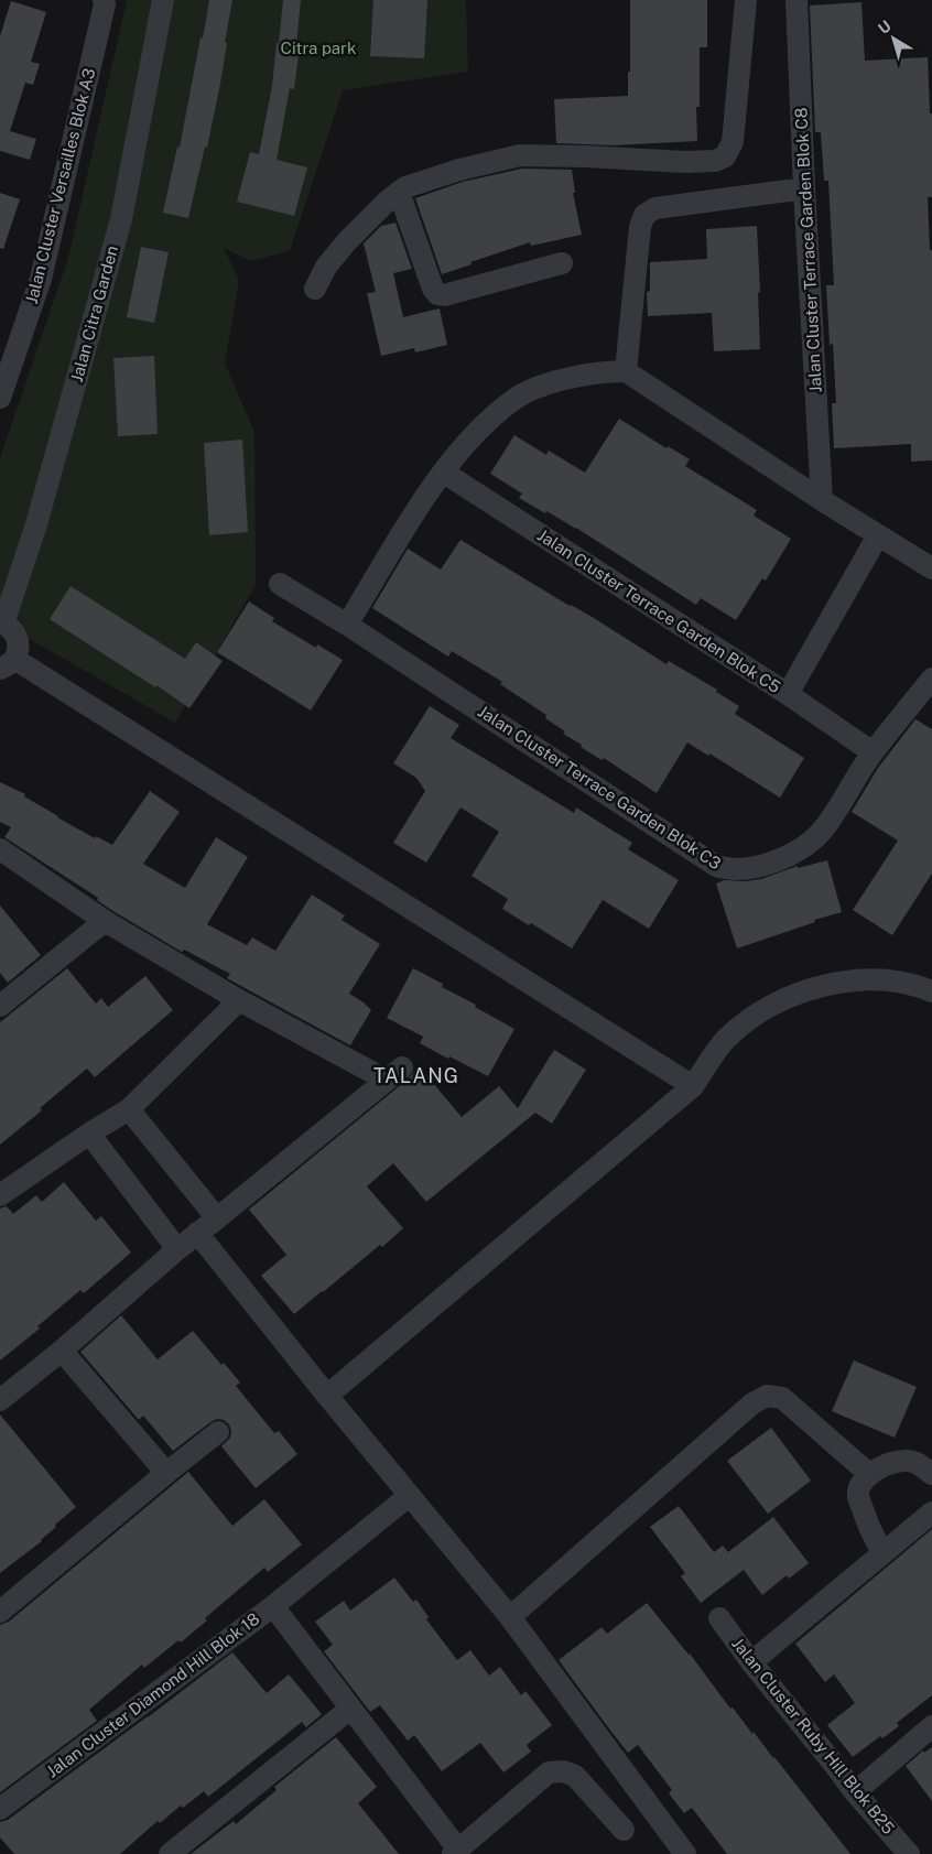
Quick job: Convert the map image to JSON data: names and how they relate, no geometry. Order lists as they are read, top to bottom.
{
  "streets": {
    "street": [
      "Jalan Cluster Versailles Blok A3",
      "Jalan Cluster Terrace Garden Blok C8",
      "Jalan Citra Garden",
      "Jalan Cluster Terrace Garden Blok C5",
      "Jalan Cluster Terrace Garden Blok C3",
      "Jalan Cluster Diamond Hill Blok 18",
      "Jalan Cluster Ruby Hill Blok B25"
    ]
  },
  "crossings": [
    ["Jalan Cluster Terrace Garden Blok C5", "Jalan Cluster Terrace Garden Blok C3"]
  ],
  "districts": ["TALANG"],
  "parks": ["Citra park"],
  "north": "top left"
}
